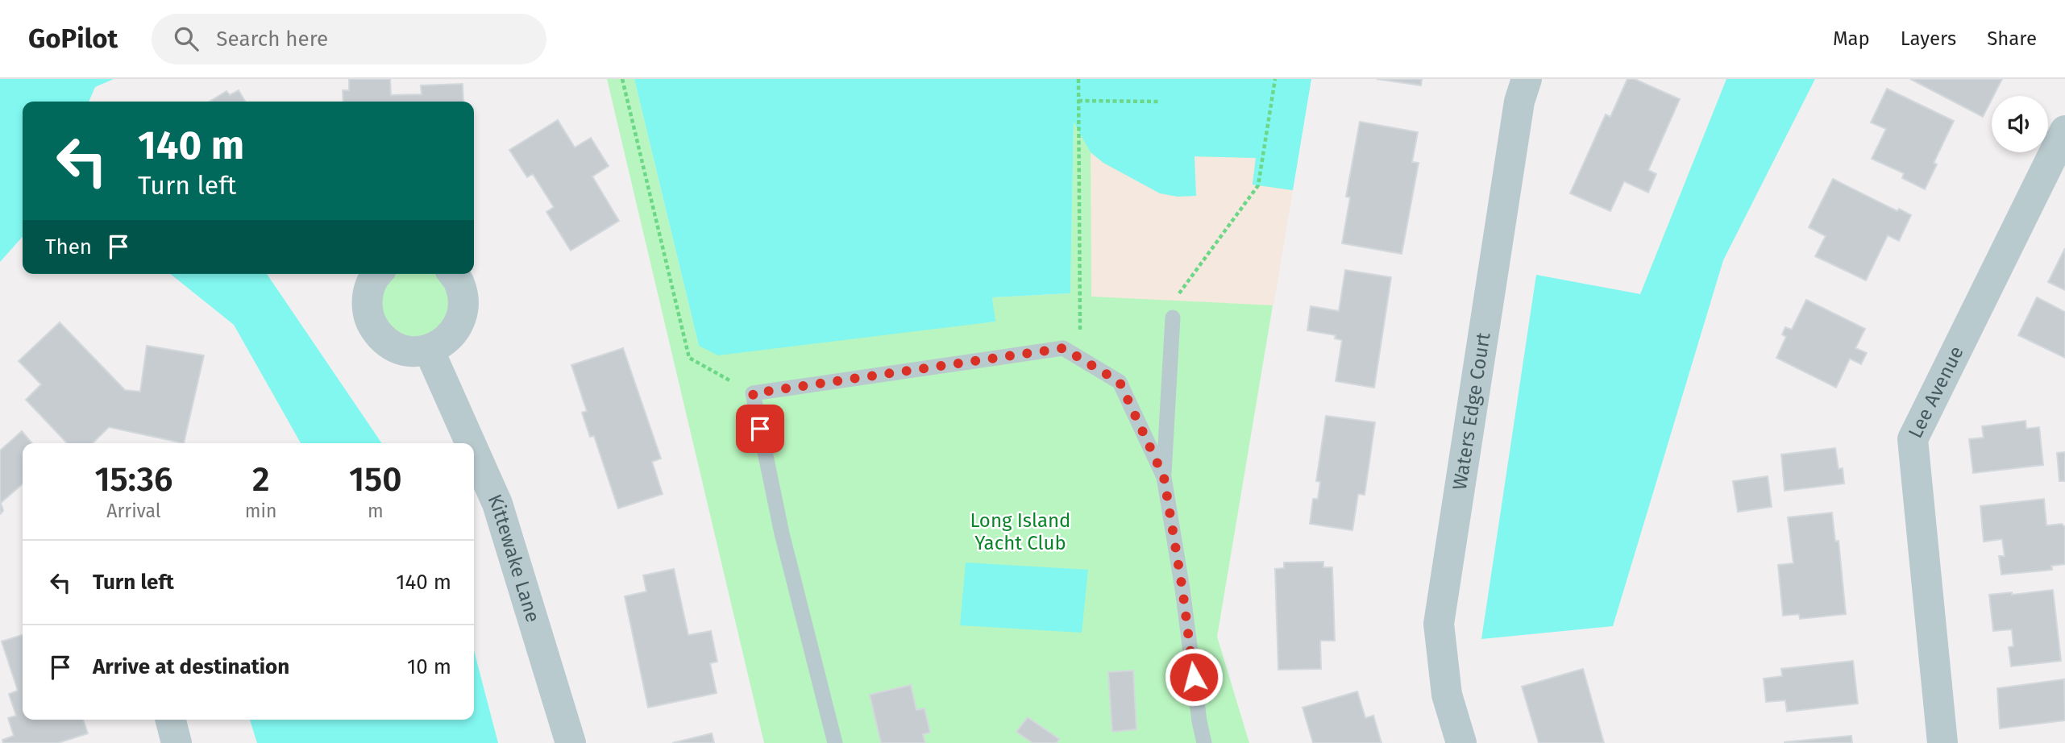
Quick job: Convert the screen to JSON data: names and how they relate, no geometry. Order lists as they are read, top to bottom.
{
  "streets": {
    "street": ["Lee Avenue", "Waters Edge Court", "Kittewake Lane"]
  },
  "parks": ["Long Island Yacht Club"],
  "page": {
    "header": "GoPilot",
    "search": "Search here",
    "nav": ["Map", "Layers", "Share"],
    "turn": ["140 m", "Turn left"],
    "then": "Then",
    "eta": [
      "15:36",
      "Arrival",
      "2",
      "min",
      "150",
      "m"
    ],
    "list": [
      {
        "name": "Turn left",
        "value": "140 m"
      },
      {
        "name": "Arrive at destination",
        "value": "10 m"
      }
    ]
  }
}
